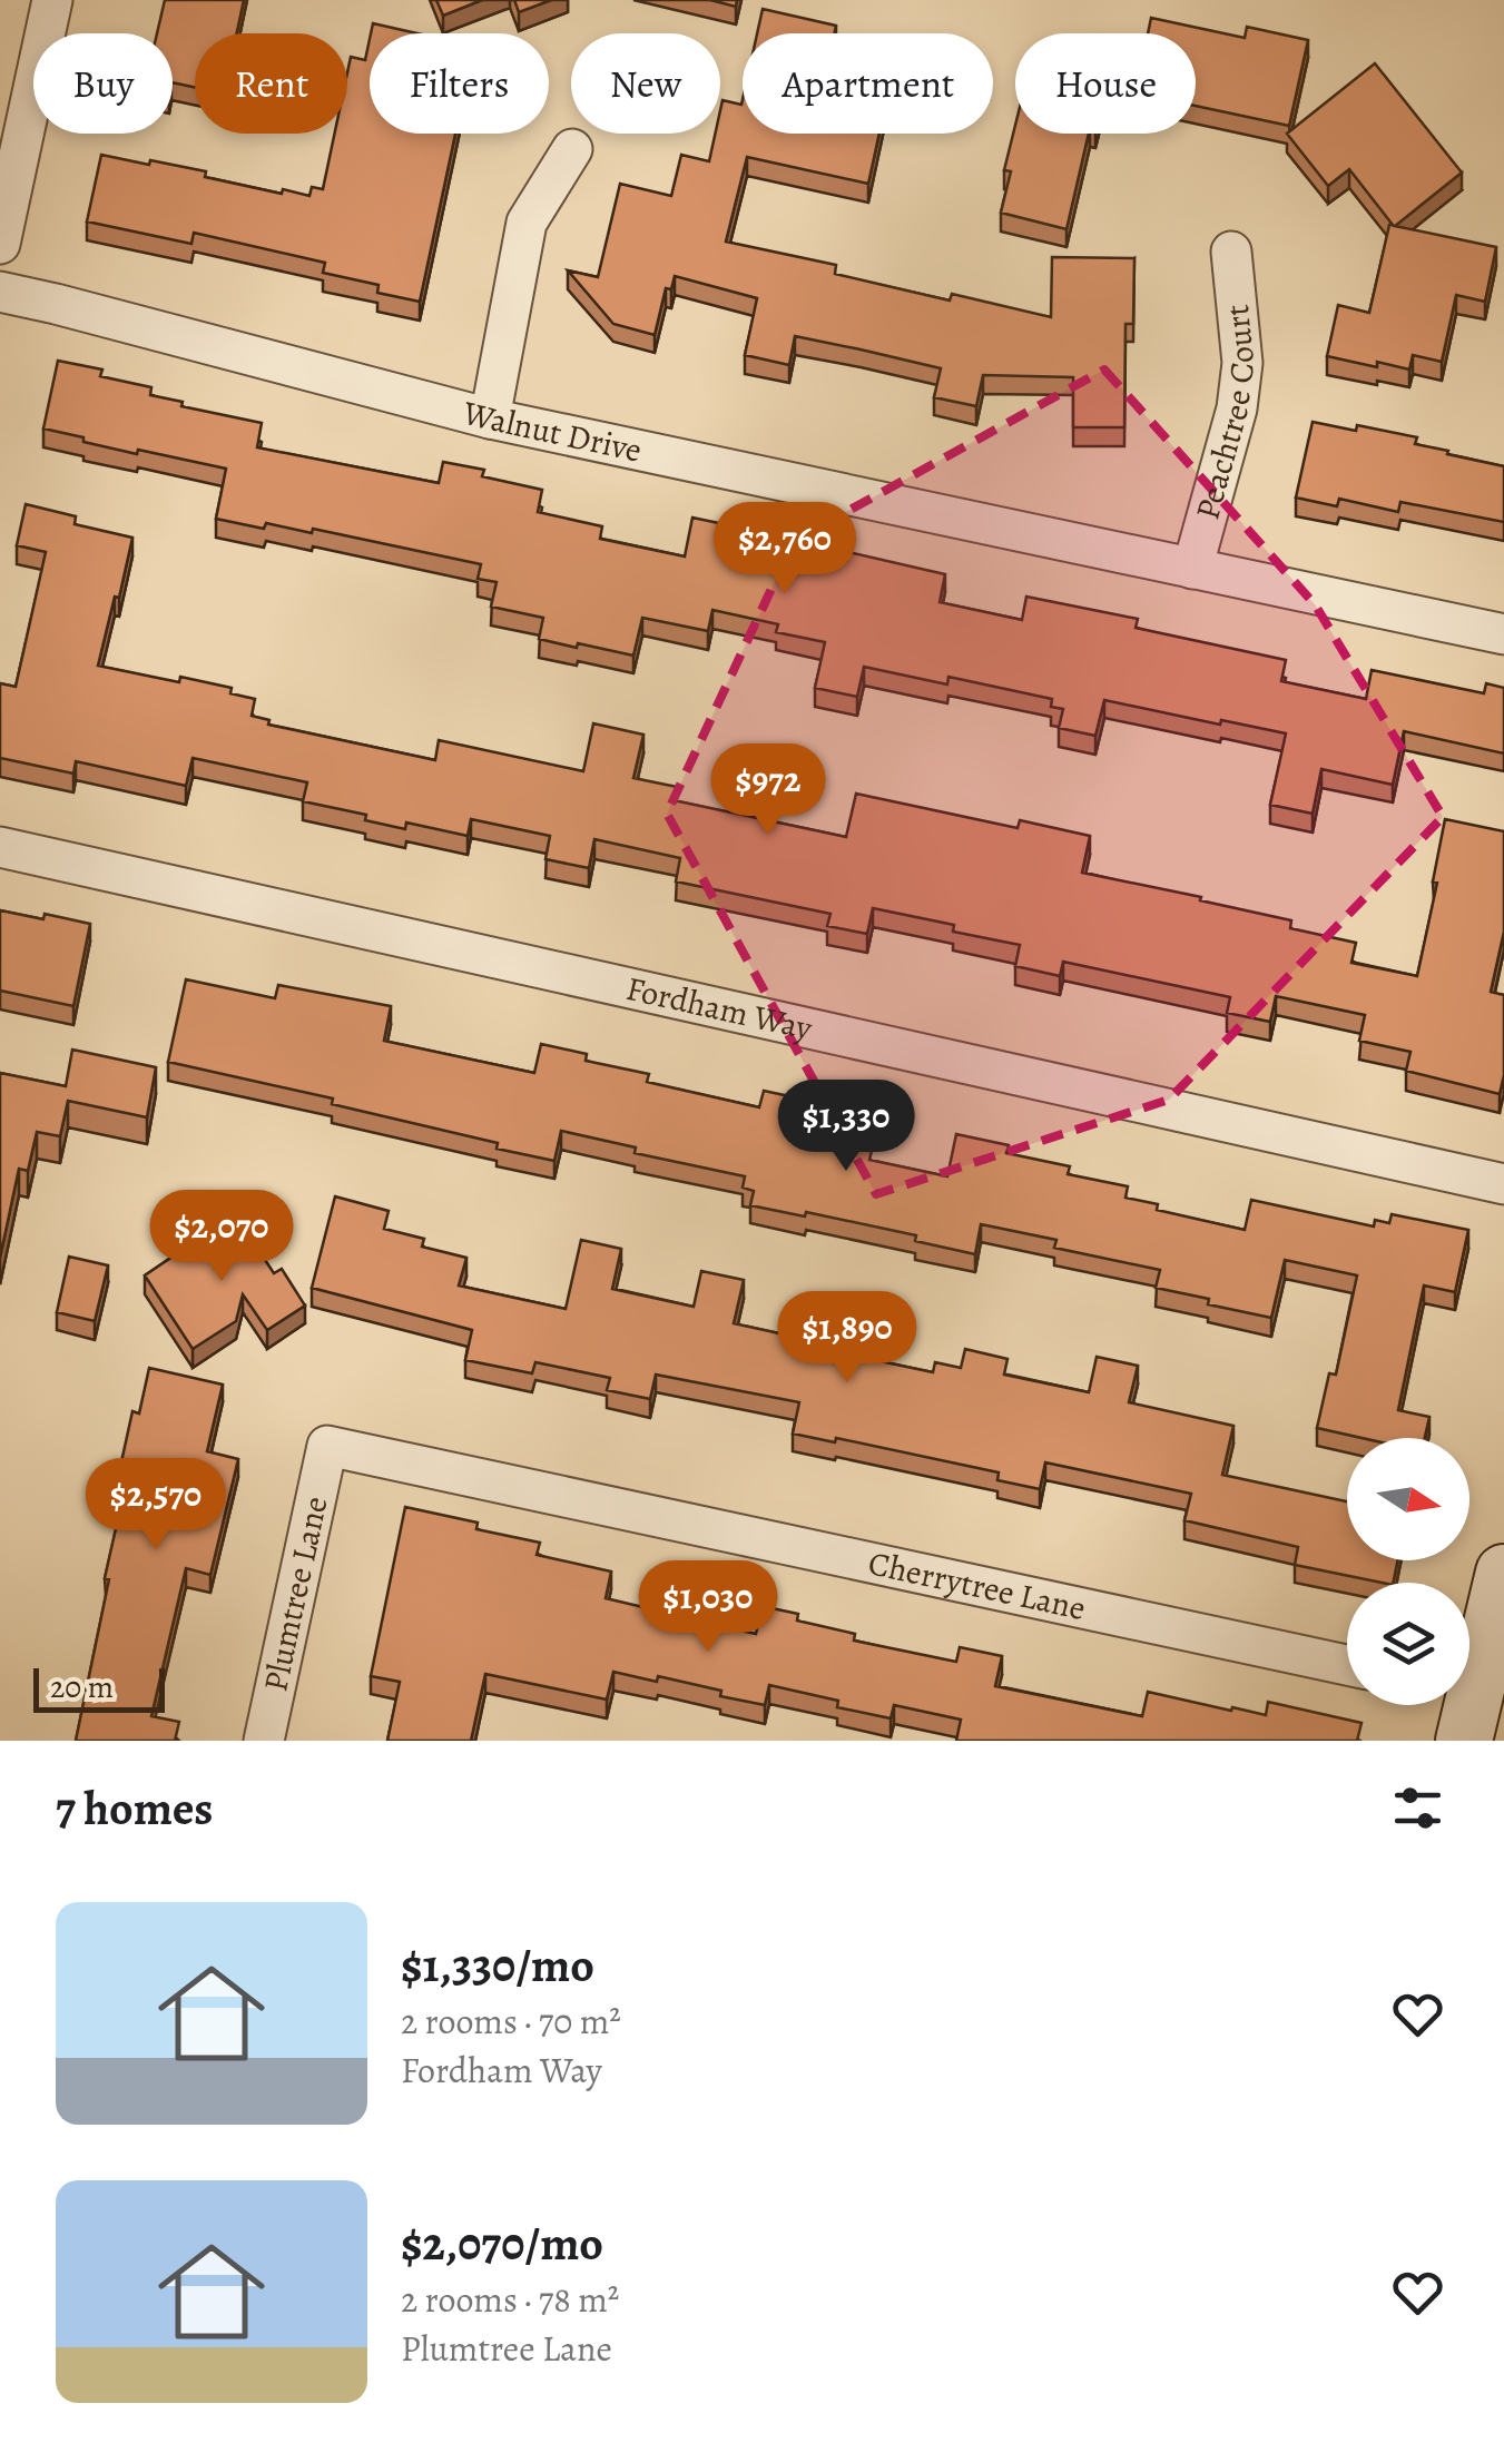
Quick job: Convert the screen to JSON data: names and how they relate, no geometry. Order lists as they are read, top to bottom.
{
  "streets": {
    "street": [
      "Peachtree Court",
      "Walnut Drive",
      "Fordham Way",
      "Cherrytree Lane",
      "Plumtree Lane"
    ]
  },
  "crossings": [
    ["Peachtree Court", "Walnut Drive"],
    ["Cherrytree Lane", "Plumtree Lane"]
  ],
  "scale_bar": "20 m",
  "north": "right",
  "page": {
    "chip": [
      "Buy",
      "Rent",
      "Filters",
      "New",
      "Apartment",
      "House"
    ],
    "price": [
      "$2,760",
      "$972",
      "$1,330",
      "$2,070",
      "$1,890",
      "$2,570",
      "$1,030"
    ],
    "scale": "20 m",
    "heading": "7 homes",
    "list": [
      {
        "name": "$1,330/mo",
        "note": "2 rooms · 70 m² · Fordham Way"
      },
      {
        "name": "$2,070/mo",
        "note": "2 rooms · 78 m² · Plumtree Lane"
      }
    ]
  }
}
